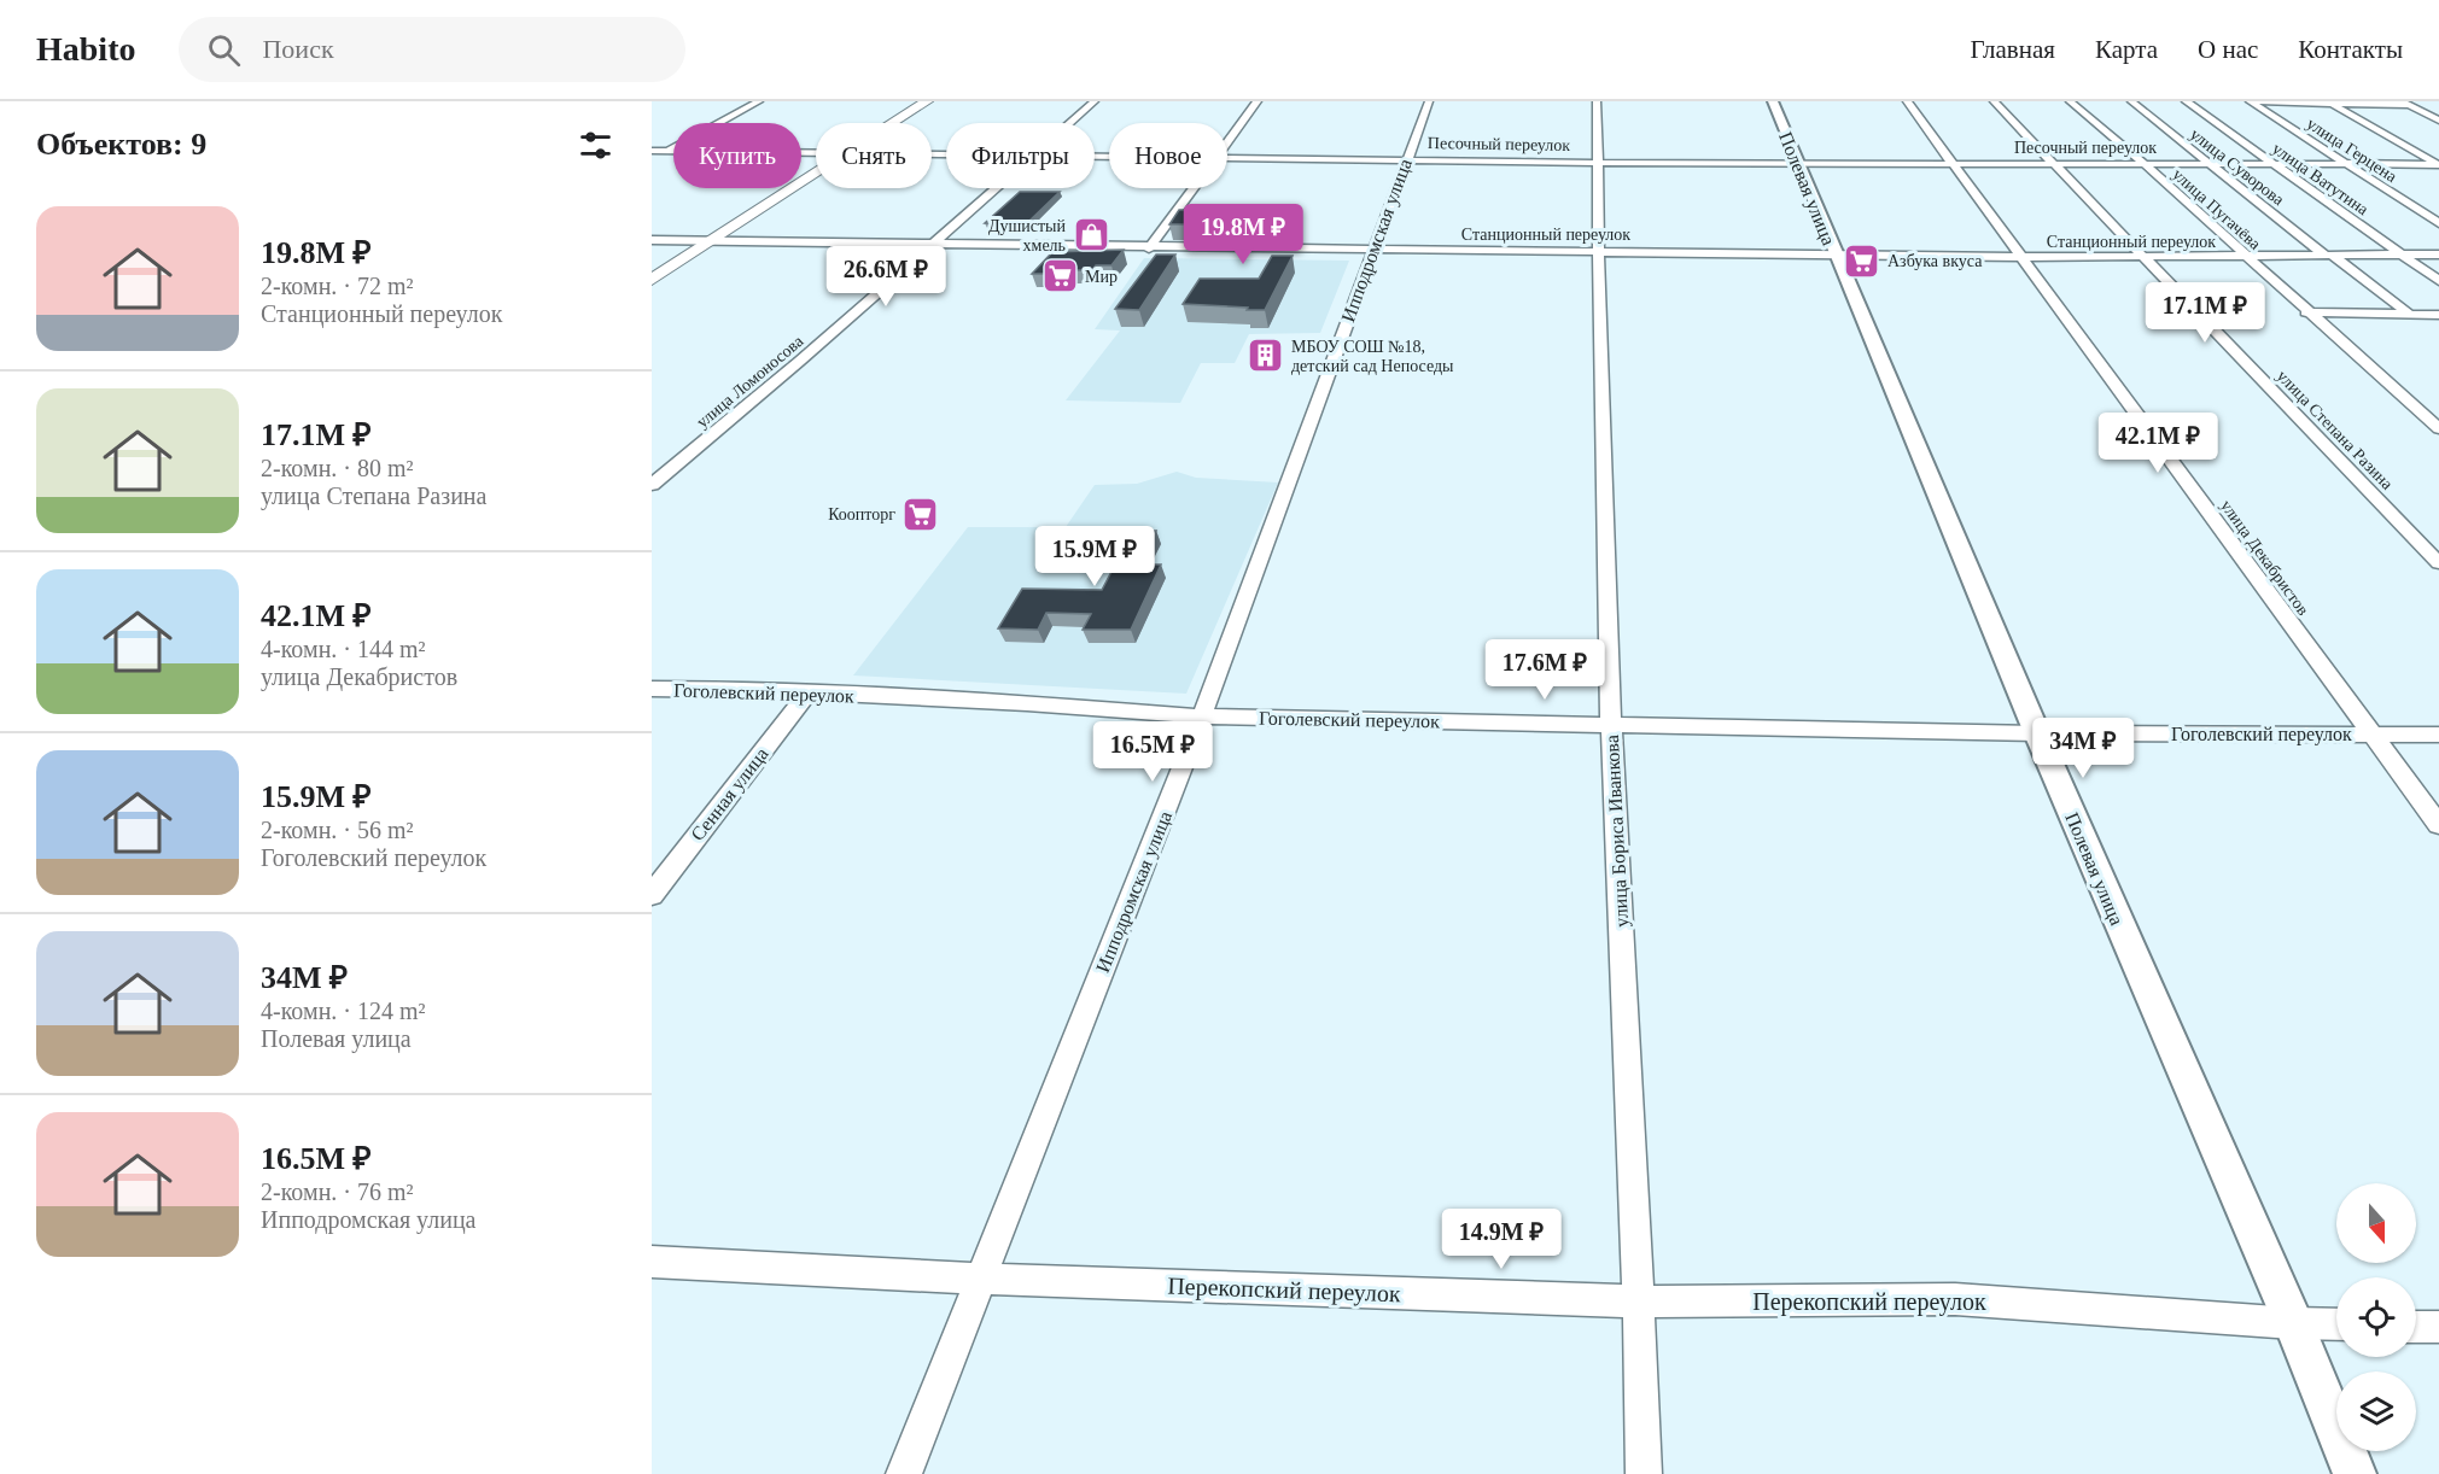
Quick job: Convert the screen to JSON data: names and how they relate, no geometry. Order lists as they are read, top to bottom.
{
  "streets": {
    "street": [
      "Песочный переулок",
      "улица Герцена",
      "улица Суворова",
      "улица Ватутина",
      "Полевая улица",
      "улица Пугачёва",
      "Станционный переулок",
      "Ипподромская улица",
      "улица Ломоносова",
      "улица Степана Разина",
      "улица Декабристов",
      "Гоголевский переулок",
      "Сенная улица",
      "улица Бориса Иванкова",
      "Перекопский переулок"
    ]
  },
  "crossings": [
    ["Песочный переулок", "улица Герцена"],
    ["Песочный переулок", "улица Суворова"],
    ["Песочный переулок", "улица Ватутина"],
    ["Песочный переулок", "Полевая улица"],
    ["Песочный переулок", "улица Пугачёва"],
    ["Песочный переулок", "Ипподромская улица"],
    ["Песочный переулок", "улица Степана Разина"],
    ["Песочный переулок", "улица Декабристов"],
    ["Песочный переулок", "улица Бориса Иванкова"],
    ["улица Суворова", "Станционный переулок"],
    ["улица Ватутина", "Станционный переулок"],
    ["Полевая улица", "Станционный переулок"],
    ["Полевая улица", "Гоголевский переулок"],
    ["Полевая улица", "Перекопский переулок"],
    ["улица Пугачёва", "Станционный переулок"],
    ["Станционный переулок", "Ипподромская улица"],
    ["Станционный переулок", "улица Ломоносова"],
    ["Станционный переулок", "улица Степана Разина"],
    ["Станционный переулок", "улица Декабристов"],
    ["Станционный переулок", "улица Бориса Иванкова"],
    ["Ипподромская улица", "Гоголевский переулок"],
    ["Ипподромская улица", "Перекопский переулок"],
    ["улица Декабристов", "Гоголевский переулок"],
    ["Гоголевский переулок", "Сенная улица"],
    ["Гоголевский переулок", "улица Бориса Иванкова"],
    ["улица Бориса Иванкова", "Перекопский переулок"]
  ],
  "places": {
    "shop": ["Душистый хмель"],
    "supermarket": ["Азбука вкуса", "Мир", "Коопторг"],
    "building": ["МБОУ СОШ №18, детский сад Непоседы"]
  },
  "north": "bottom",
  "page": {
    "header": "Habito",
    "search": "Поиск",
    "nav": [
      "Главная",
      "Карта",
      "О нас",
      "Контакты"
    ],
    "heading": "Объектов: 9",
    "chip": [
      "Купить",
      "Снять",
      "Фильтры",
      "Новое"
    ],
    "list": [
      {
        "name": "19.8M ₽",
        "note": "2-комн. · 72 m² · Станционный переулок"
      },
      {
        "name": "17.1M ₽",
        "note": "2-комн. · 80 m² · улица Степана Разина"
      },
      {
        "name": "42.1M ₽",
        "note": "4-комн. · 144 m² · улица Декабристов"
      },
      {
        "name": "15.9M ₽",
        "note": "2-комн. · 56 m² · Гоголевский переулок"
      },
      {
        "name": "34M ₽",
        "note": "4-комн. · 124 m² · Полевая улица"
      },
      {
        "name": "16.5M ₽",
        "note": "2-комн. · 76 m² · Ипподромская улица"
      }
    ],
    "price": [
      "19.8M ₽",
      "26.6M ₽",
      "17.1M ₽",
      "42.1M ₽",
      "15.9M ₽",
      "17.6M ₽",
      "34M ₽",
      "16.5M ₽",
      "14.9M ₽"
    ]
  }
}
